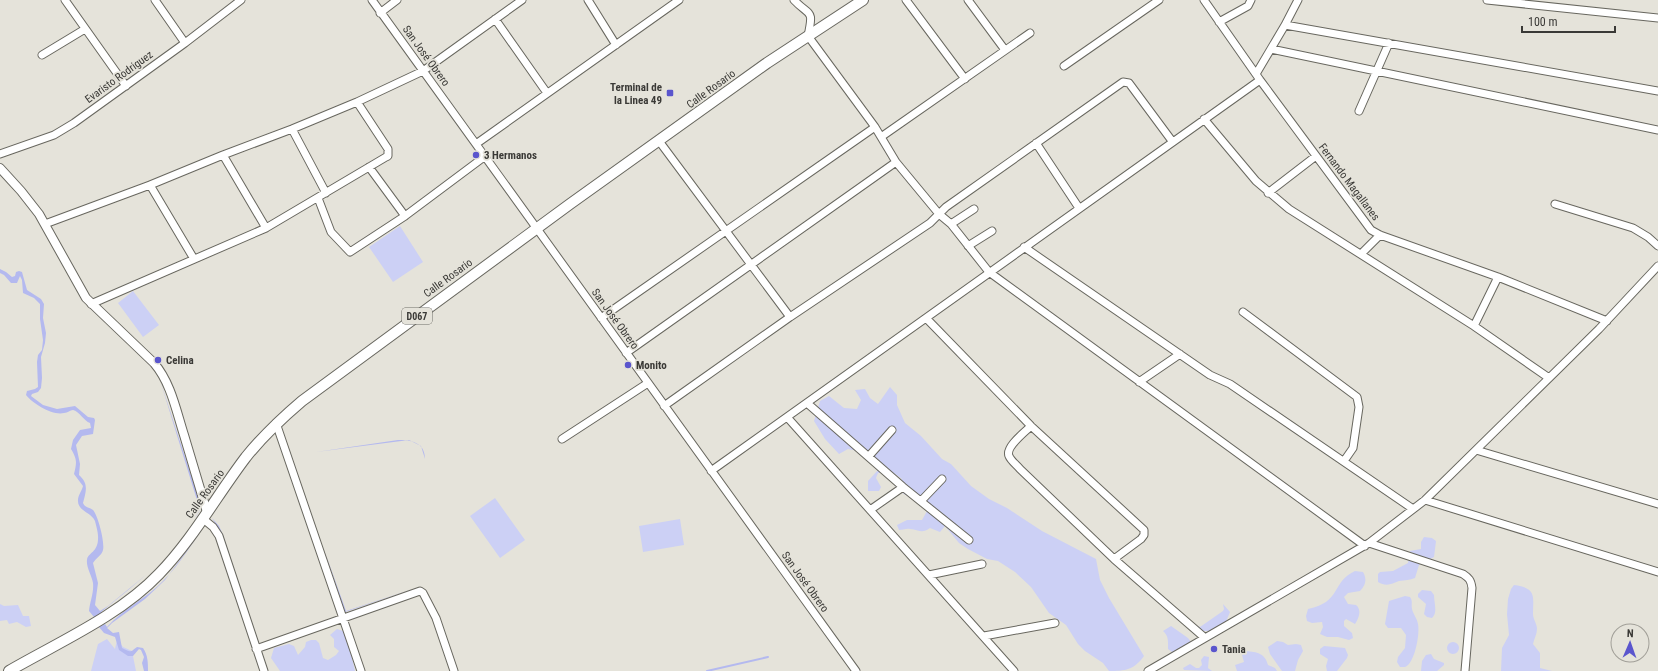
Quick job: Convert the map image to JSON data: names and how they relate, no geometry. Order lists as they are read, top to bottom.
{
  "streets": {
    "main road": ["Calle Rosario", "D067"],
    "street": ["San José Obrero", "Evaristo Rodriguez", "Fernando Magallanes"]
  },
  "crossings": [
    ["San José Obrero", "Calle Rosario"]
  ],
  "places": {
    "transit": ["Terminal de la Linea 49"],
    "other": [
      "3 Hermanos",
      "Celina",
      "Monito",
      "Tania"
    ]
  },
  "scale_bar": "100 m",
  "north": "top"
}
